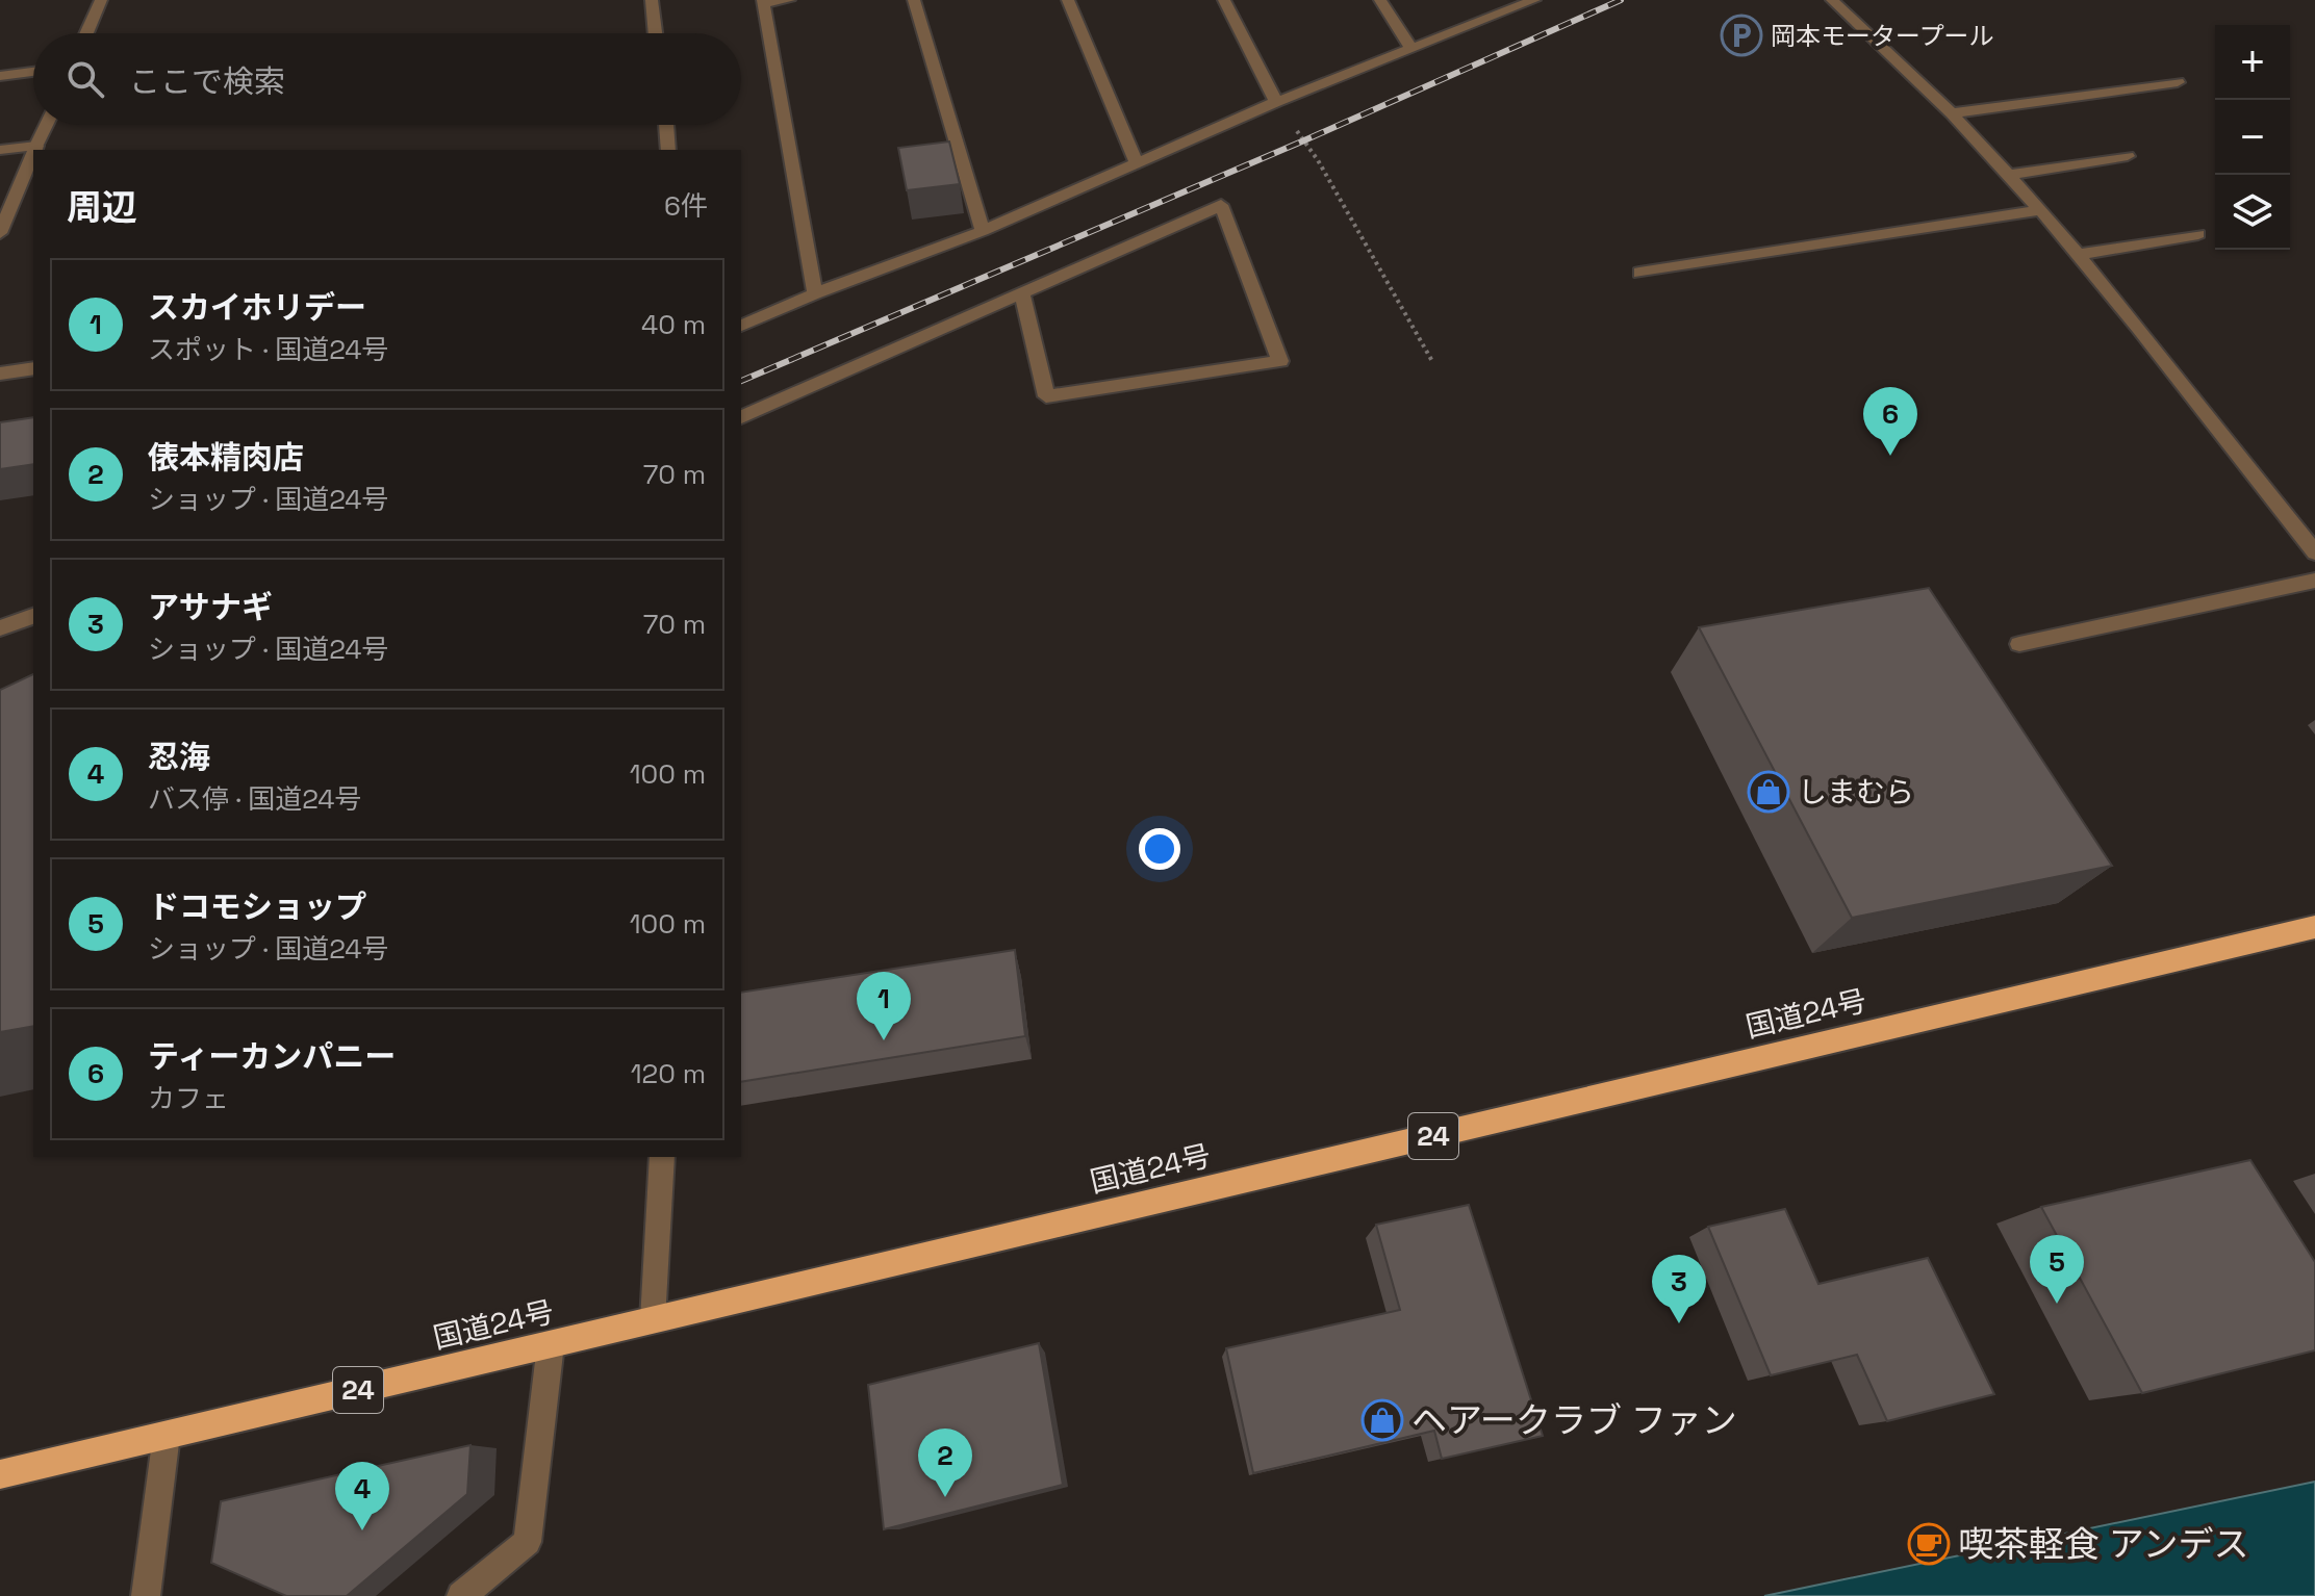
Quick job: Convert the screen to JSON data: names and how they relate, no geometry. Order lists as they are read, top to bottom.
{
  "streets": {
    "highway": ["国道24号", "24"]
  },
  "places": {
    "parking": ["岡本モータープール"],
    "shop": ["しまむら", "ヘアークラブ ファン"],
    "cafe": ["喫茶軽食 アンデス"]
  },
  "page": {
    "map_buttons": ["+", "−"],
    "search": "ここで検索",
    "heading": ["周辺", "6件"],
    "list": [
      {
        "mark": "1",
        "name": "スカイホリデー",
        "note": "スポット · 国道24号",
        "value": "40 m"
      },
      {
        "mark": "2",
        "name": "俵本精肉店",
        "note": "ショップ · 国道24号",
        "value": "70 m"
      },
      {
        "mark": "3",
        "name": "アサナギ",
        "note": "ショップ · 国道24号",
        "value": "70 m"
      },
      {
        "mark": "4",
        "name": "忍海",
        "note": "バス停 · 国道24号",
        "value": "100 m"
      },
      {
        "mark": "5",
        "name": "ドコモショップ",
        "note": "ショップ · 国道24号",
        "value": "100 m"
      },
      {
        "mark": "6",
        "name": "ティーカンパニー",
        "note": "カフェ",
        "value": "120 m"
      }
    ],
    "pins": [
      "6",
      "1",
      "5",
      "3",
      "2",
      "4"
    ]
  }
}
